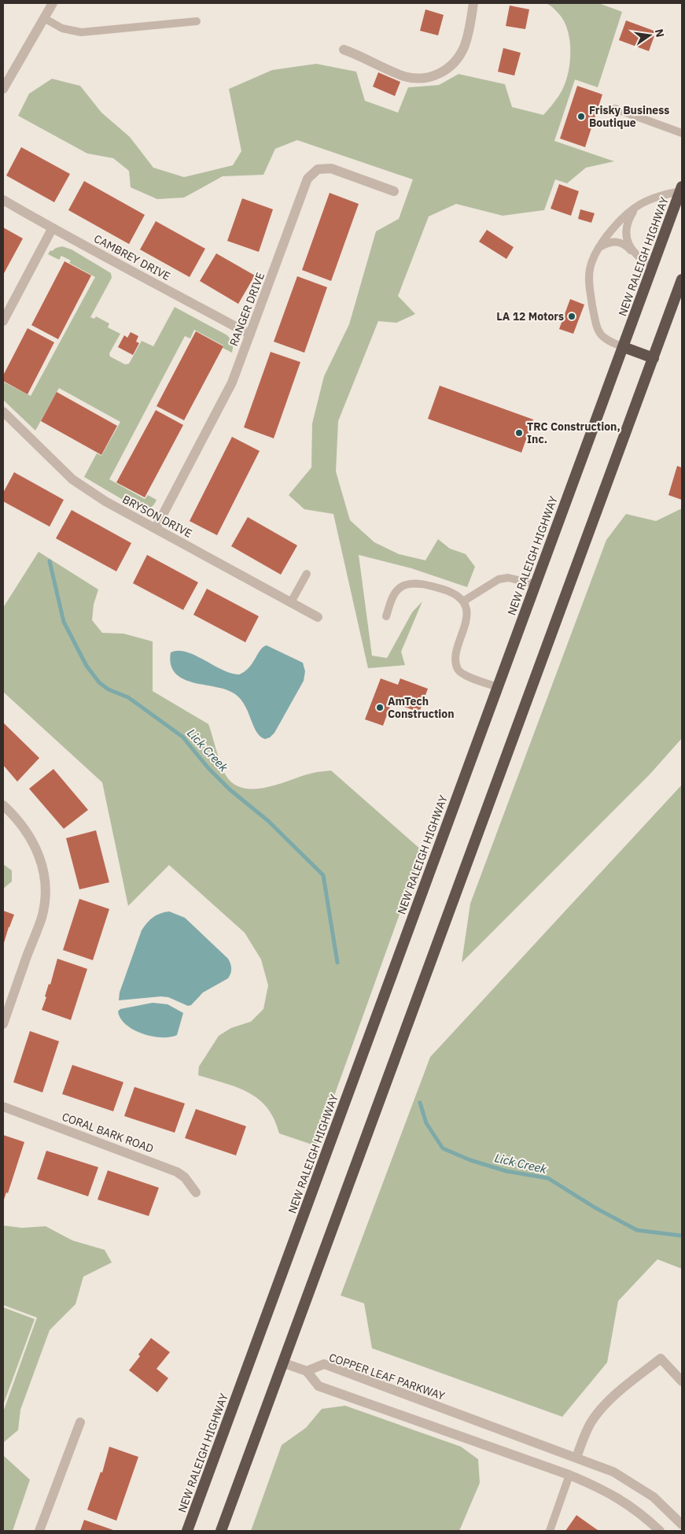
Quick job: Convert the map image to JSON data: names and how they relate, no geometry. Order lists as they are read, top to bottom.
{
  "streets": {
    "highway": ["NEW RALEIGH HIGHWAY"],
    "street": [
      "CAMBREY DRIVE",
      "RANGER DRIVE",
      "BRYSON DRIVE",
      "CORAL BARK ROAD",
      "COPPER LEAF PARKWAY"
    ]
  },
  "crossings": [
    ["CAMBREY DRIVE", "RANGER DRIVE"],
    ["RANGER DRIVE", "BRYSON DRIVE"]
  ],
  "water": ["Lick Creek"],
  "places": [
    "Frisky Business Boutique",
    "LA 12 Motors",
    "TRC Construction, Inc.",
    "AmTech Construction"
  ],
  "north": "right"
}
